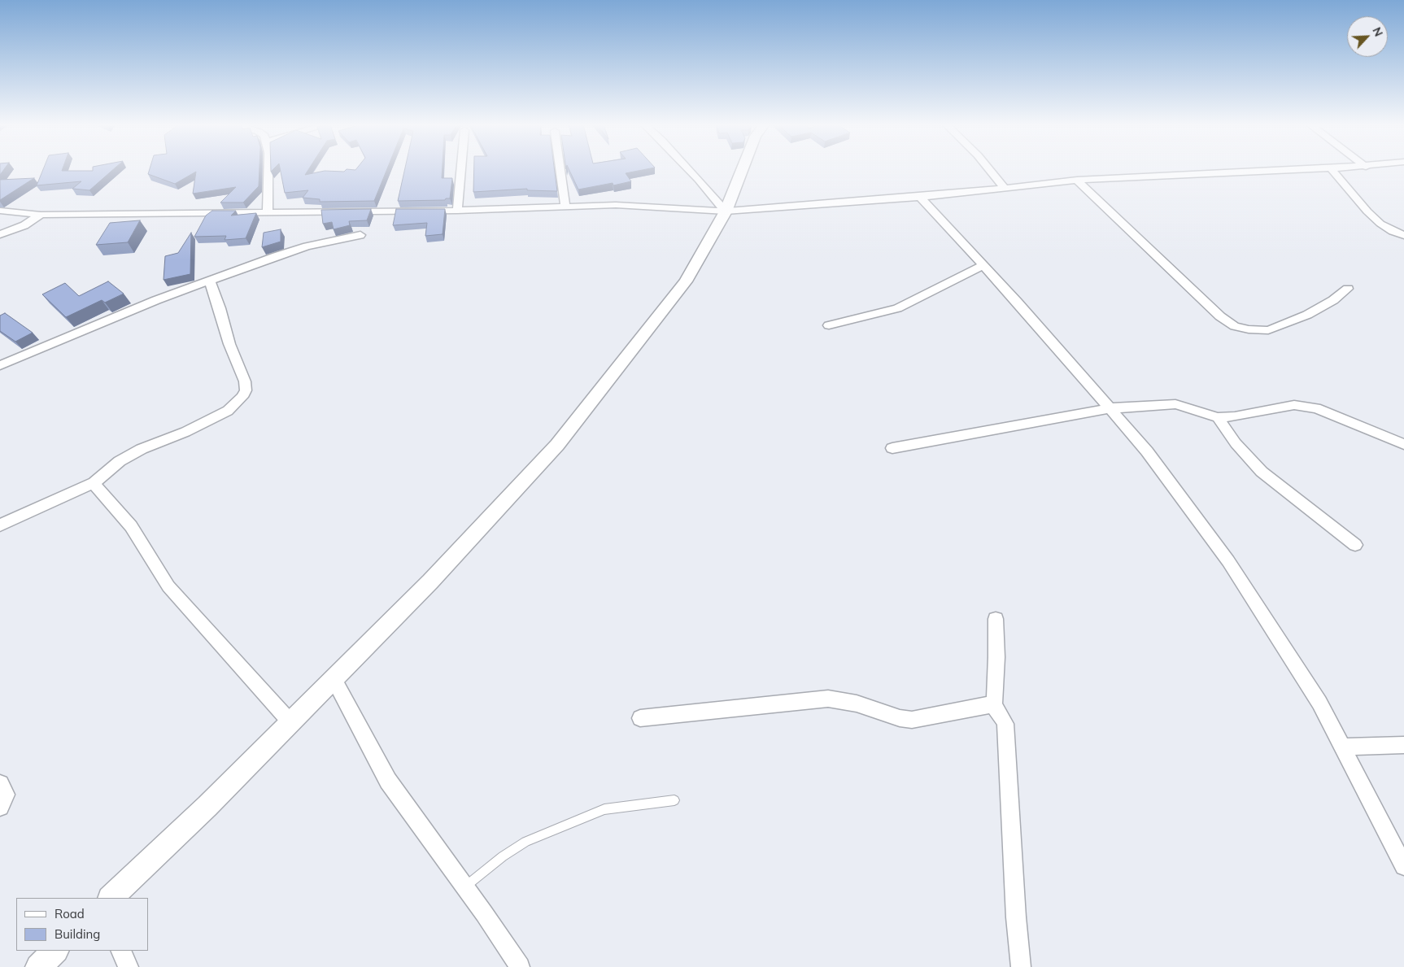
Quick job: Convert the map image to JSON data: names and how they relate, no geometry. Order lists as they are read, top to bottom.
{
  "legend": ["Road", "Building"],
  "north": "top right"
}
